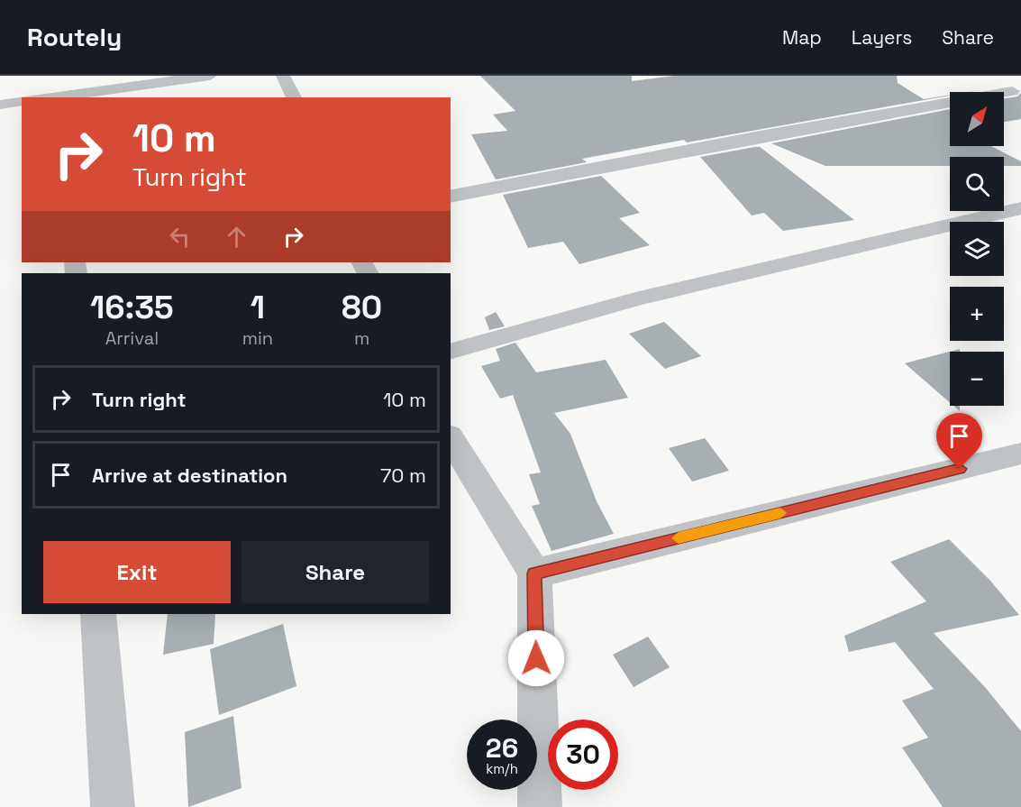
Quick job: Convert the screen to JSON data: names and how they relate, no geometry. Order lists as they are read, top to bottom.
{
  "north": "top right",
  "page": {
    "header": "Routely",
    "nav": ["Map", "Layers", "Share"],
    "map_buttons": ["+", "−"],
    "turn": ["10 m", "Turn right"],
    "eta": [
      "16:35",
      "Arrival",
      "1",
      "min",
      "80",
      "m"
    ],
    "list": [
      {
        "name": "Turn right",
        "value": "10 m"
      },
      {
        "name": "Arrive at destination",
        "value": "70 m"
      }
    ],
    "buttons": ["Exit", "Share"],
    "speed": "26 km/h",
    "limit": "30"
  }
}
